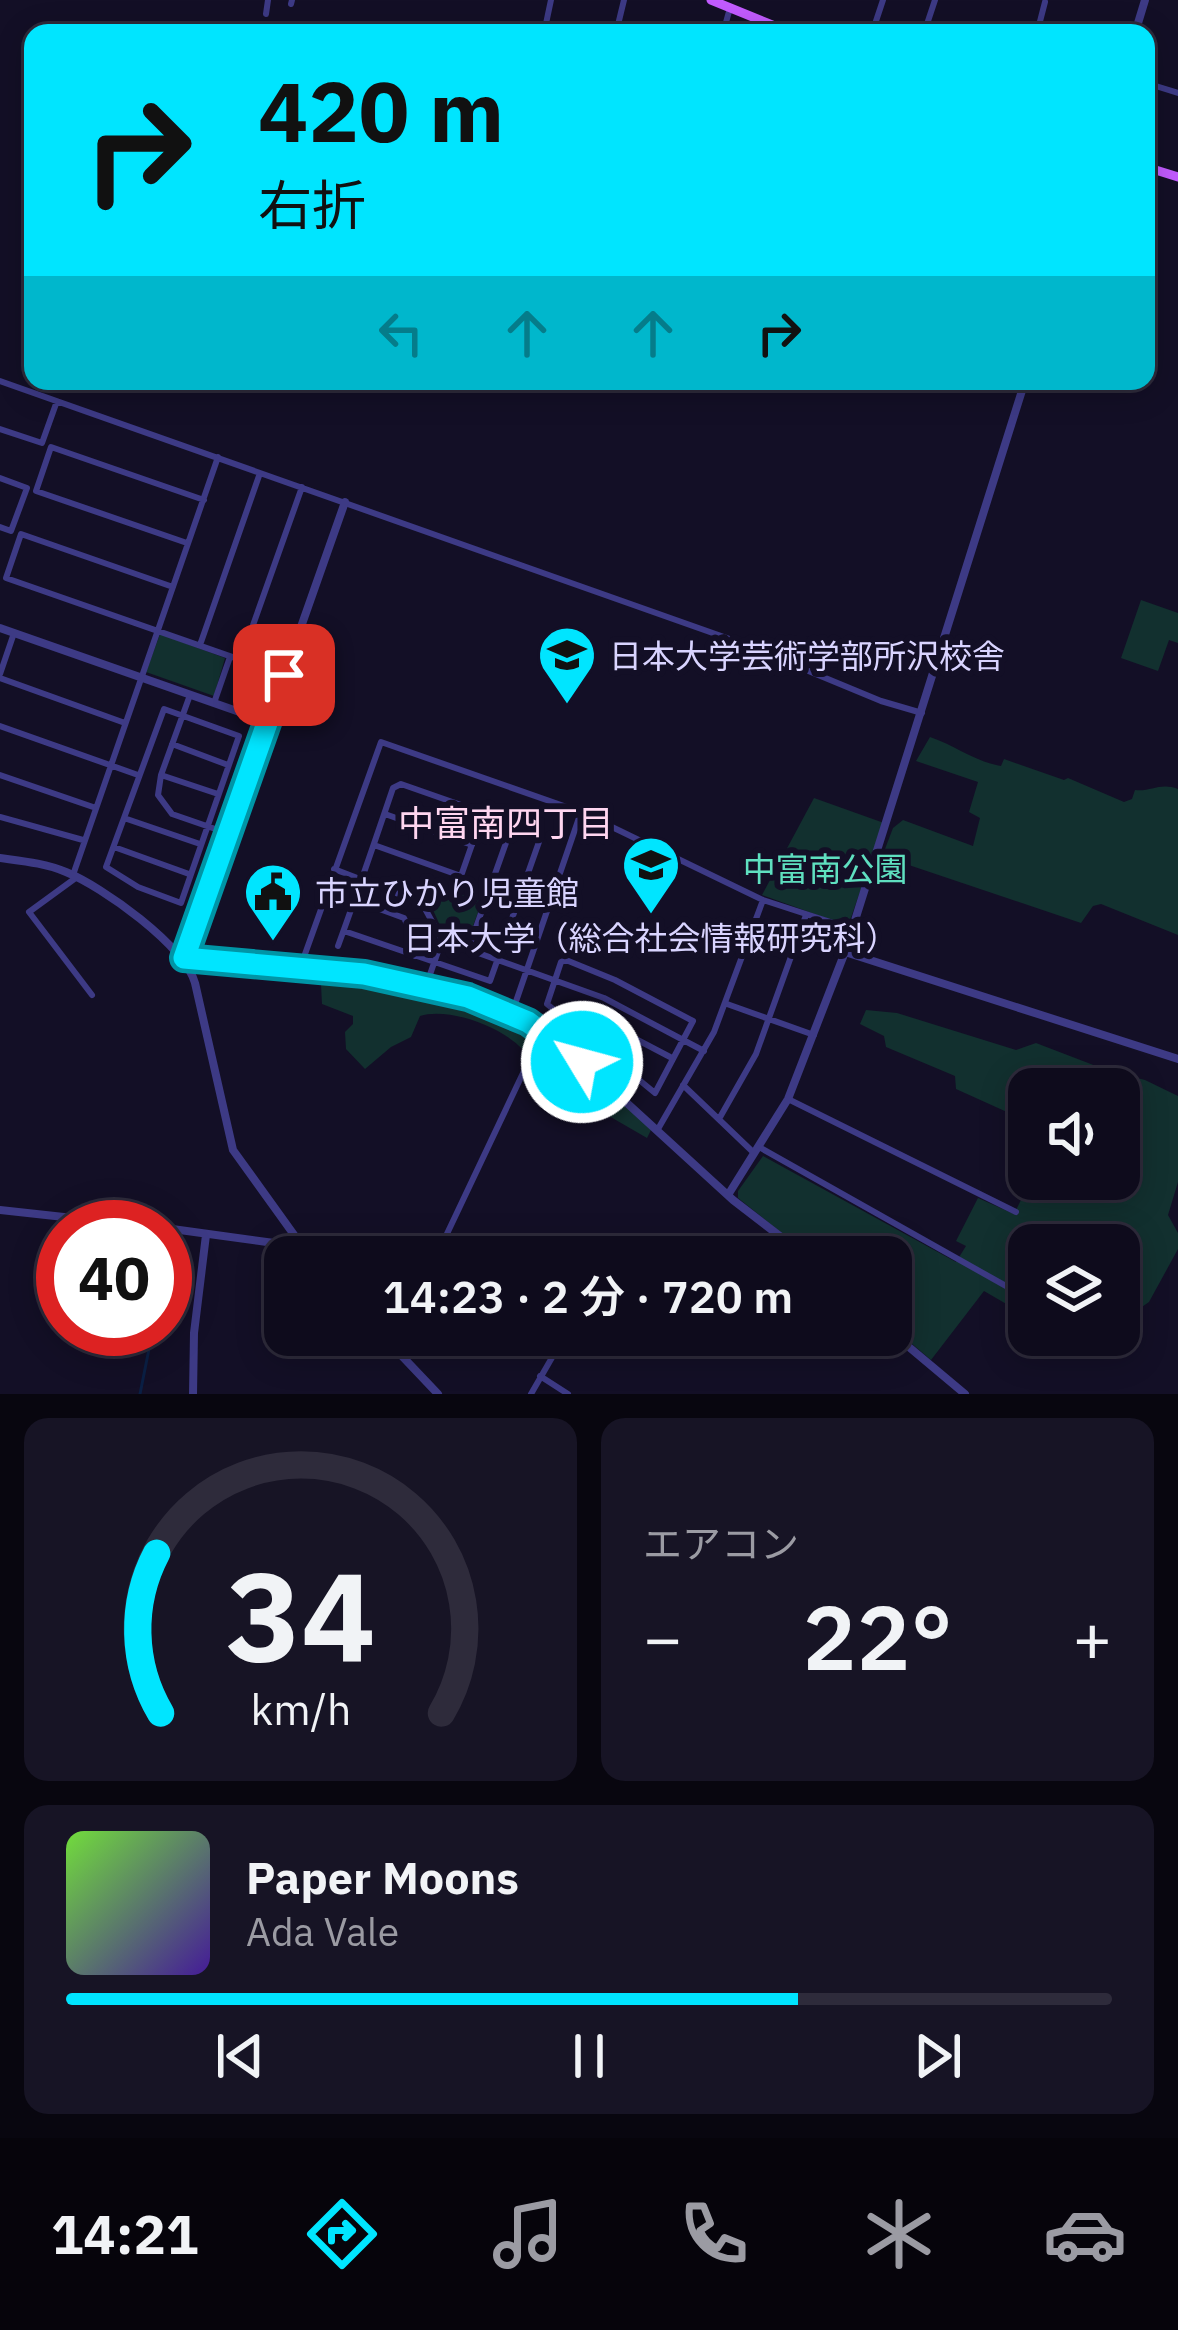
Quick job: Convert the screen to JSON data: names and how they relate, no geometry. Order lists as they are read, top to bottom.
{
  "districts": ["中富南四丁目"],
  "parks": ["中富南公園"],
  "places": {
    "school or university": ["日本大学芸術学部所沢校舎", "日本大学（総合社会情報研究科）"],
    "public building": ["市立ひかり児童館"]
  },
  "page": {
    "turn": ["420 m", "右折"],
    "limit": "40",
    "trip": "14:23 · 2 分 · 720 m",
    "tile": "エアコン",
    "heat": ["−", "22°", "+"],
    "song": ["Paper Moons", "Ada Vale"],
    "tabs": "14:21",
    "gauge": ["34", "km/h"]
  }
}
